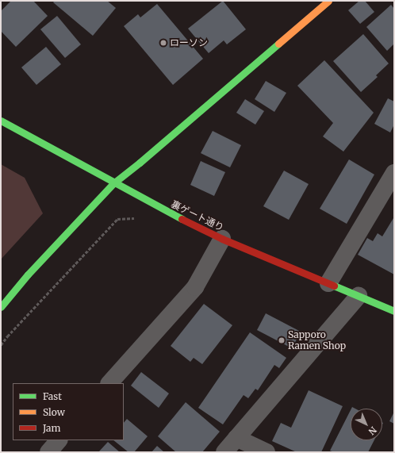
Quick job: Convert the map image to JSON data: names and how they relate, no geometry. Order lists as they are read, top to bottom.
{
  "streets": {
    "street": ["裏ゲート通り"]
  },
  "places": ["ローソン", "Sapporo Ramen Shop"],
  "legend": ["Fast", "Slow", "Jam"],
  "north": "bottom right"
}
